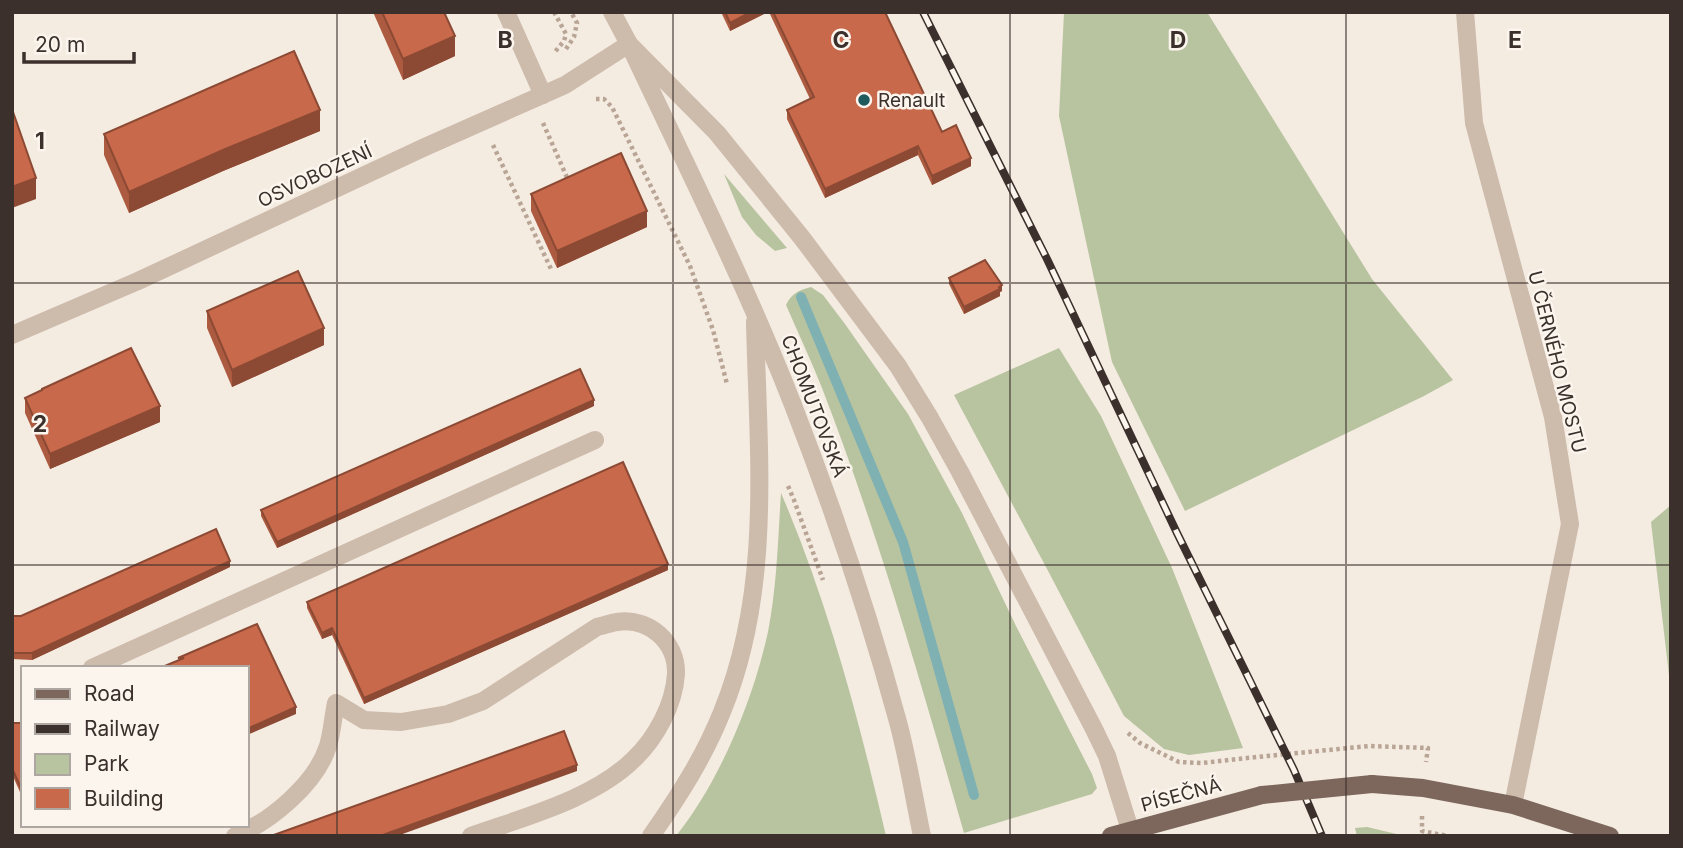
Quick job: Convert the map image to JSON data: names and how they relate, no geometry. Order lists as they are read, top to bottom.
{
  "streets": {
    "main road": ["PÍSEČNÁ"],
    "street": ["OSVOBOZENÍ", "U ČERNÉHO MOSTU", "CHOMUTOVSKÁ"]
  },
  "crossings": [
    ["OSVOBOZENÍ", "CHOMUTOVSKÁ"],
    ["U ČERNÉHO MOSTU", "PÍSEČNÁ"]
  ],
  "places": ["Renault"],
  "legend": [
    "Road",
    "Railway",
    "Park",
    "Building"
  ],
  "scale_bar": "20 m",
  "grid": {
    "columns": [
      "B",
      "C",
      "D",
      "E"
    ],
    "rows": ["1", "2"]
  }
}
